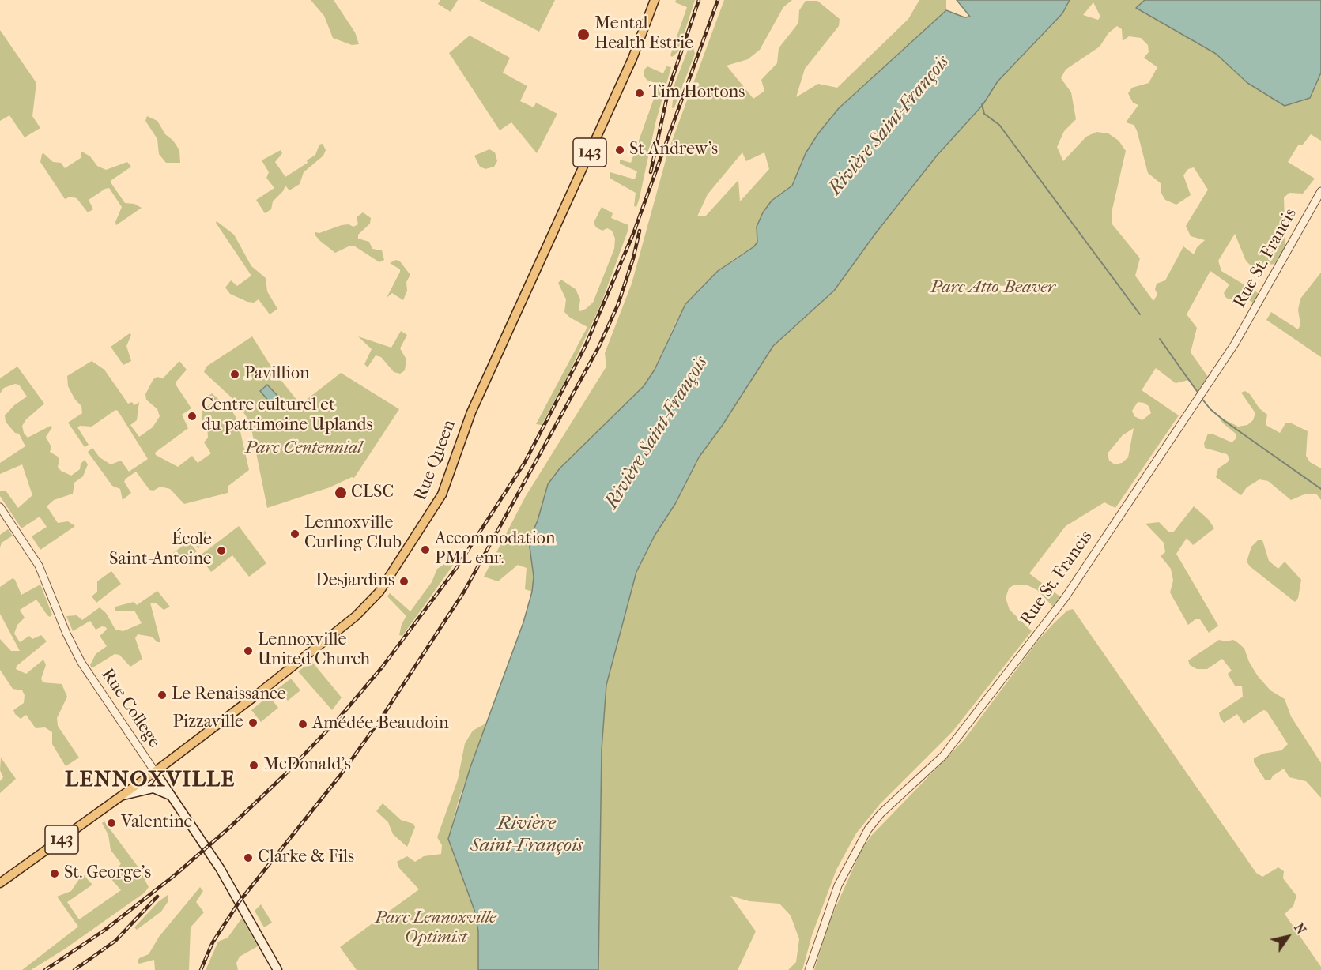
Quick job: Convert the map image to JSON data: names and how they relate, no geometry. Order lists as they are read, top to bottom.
{
  "streets": {
    "main road": ["143", "Rue Queen", "Rue College"],
    "street": ["Rue St. Francis"]
  },
  "crossings": [
    ["Rue Queen", "Rue College"]
  ],
  "districts": ["LENNOXVILLE"],
  "water": ["Rivière Saint-François"],
  "parks": ["Parc Atto-Beaver", "Parc Centennial", "Parc Lennoxville Optimist"],
  "places": [
    "Mental Health Estrie",
    "Tim Hortons",
    "St Andrew's",
    "Pavillion",
    "Centre culturel et du patrimoine Uplands",
    "CLSC",
    "Lennoxville Curling Club",
    "Accommodation PML enr.",
    "École Saint-Antoine",
    "Desjardins",
    "Lennoxville United Church",
    "Le Renaissance",
    "Pizzaville",
    "Amédée-Beaudoin",
    "McDonald's",
    "Valentine",
    "Clarke & Fils",
    "St. George's"
  ],
  "north": "top right"
}
